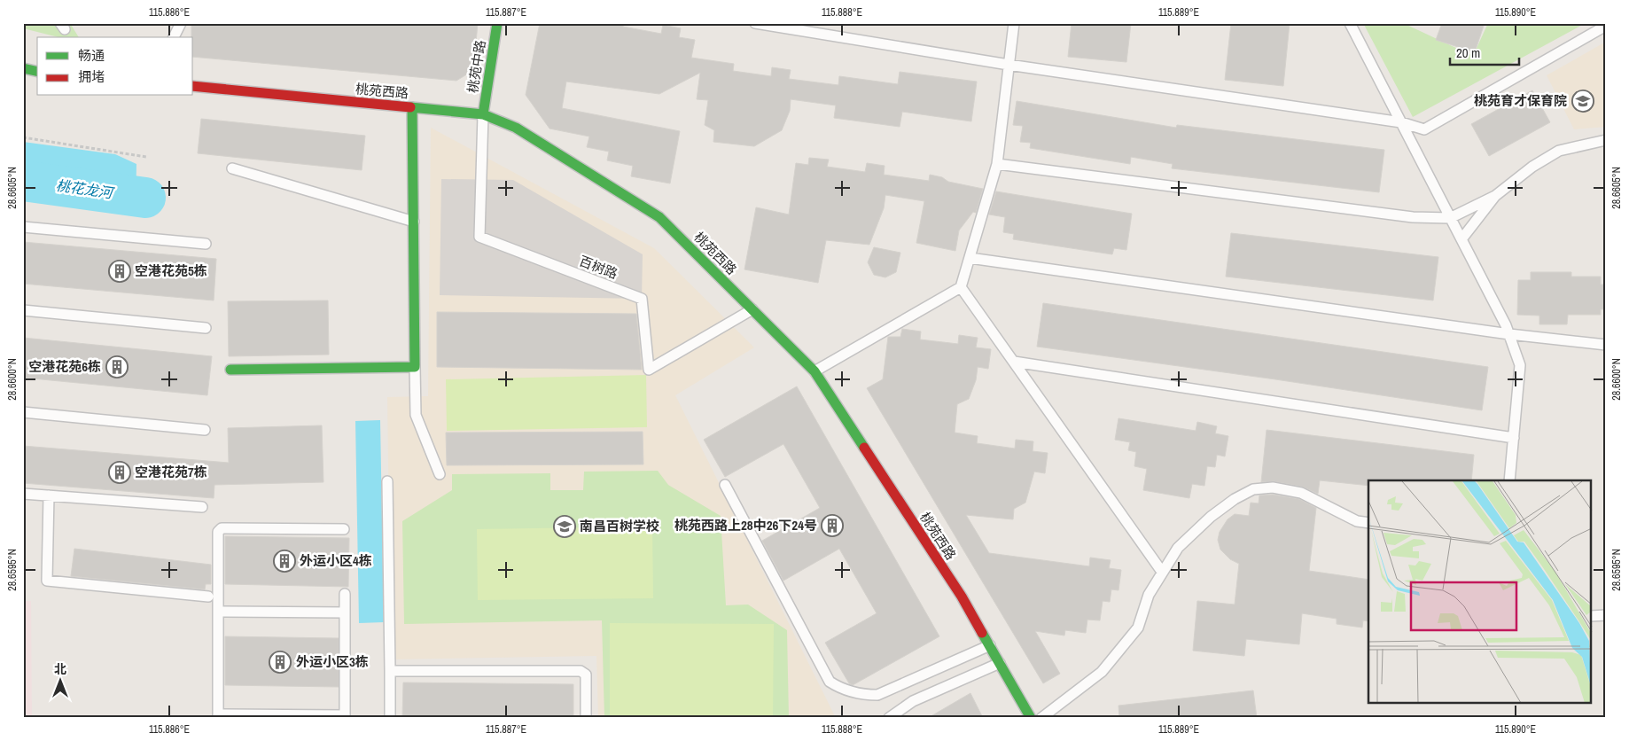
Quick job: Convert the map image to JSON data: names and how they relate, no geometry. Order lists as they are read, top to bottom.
{
  "streets": {
    "street": ["桃苑中路", "桃苑西路"],
    "lane": ["百树路"]
  },
  "crossings": [
    ["桃苑中路", "桃苑西路"],
    ["桃苑中路", "百树路"],
    ["桃苑西路", "百树路"]
  ],
  "water": ["桃花龙河"],
  "places": {
    "school or university": ["桃苑育才保育院", "南昌百树学校"],
    "building": [
      "空港花苑5栋",
      "空港花苑6栋",
      "空港花苑7栋",
      "桃苑西路上28中26下24号",
      "外运小区4栋",
      "外运小区3栋"
    ]
  },
  "legend": ["畅通", "拥堵"],
  "scale_bar": "20 m",
  "north": "top",
  "coordinates": [
    "115.886°E",
    "115.887°E",
    "115.888°E",
    "115.889°E",
    "115.890°E",
    "28.6605°N",
    "28.6600°N",
    "28.6595°N"
  ]
}
